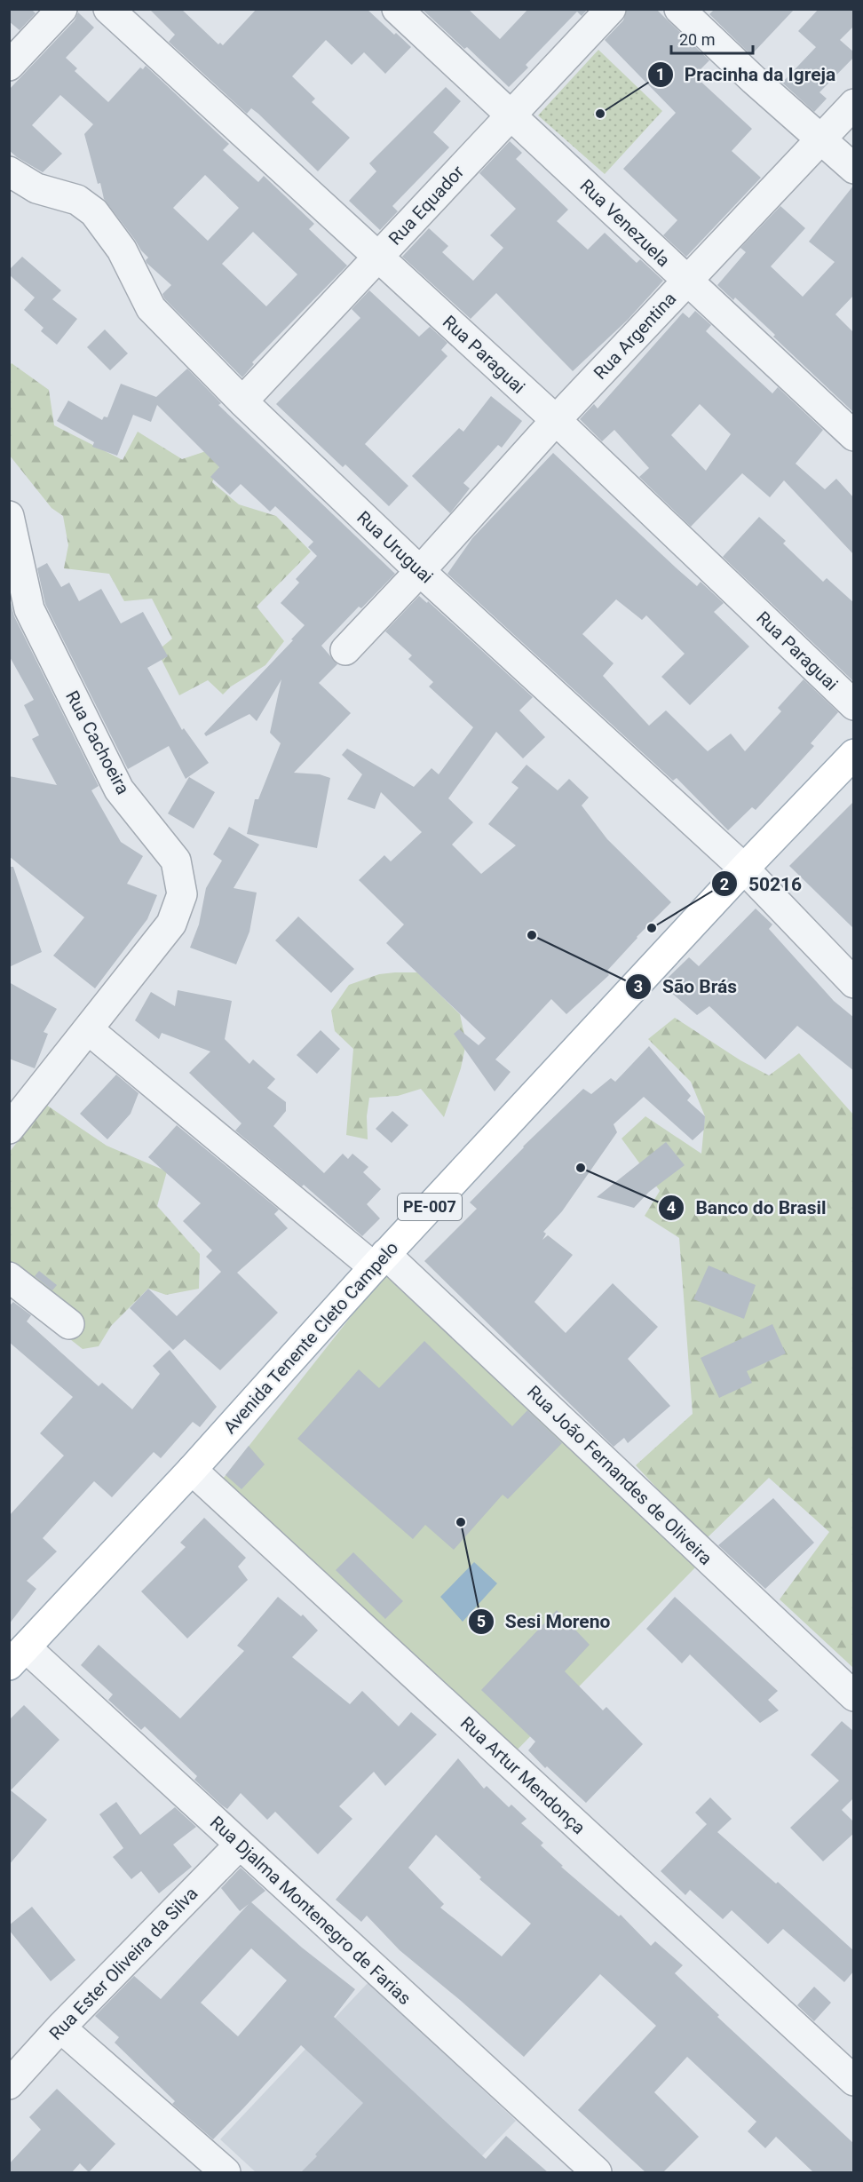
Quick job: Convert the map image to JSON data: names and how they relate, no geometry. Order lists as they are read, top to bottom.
{
  "streets": {
    "main road": ["PE-007", "Avenida Tenente Cleto Campelo"],
    "street": [
      "Rua Equador",
      "Rua Venezuela",
      "Rua Argentina",
      "Rua Paraguai",
      "Rua Uruguai",
      "Rua Cachoeira",
      "Rua João Fernandes de Oliveira",
      "Rua Artur Mendonça",
      "Rua Djalma Montenegro de Farias",
      "Rua Ester Oliveira da Silva"
    ]
  },
  "crossings": [
    ["Rua Equador", "Rua Venezuela"],
    ["Rua Equador", "Rua Paraguai"],
    ["Rua Equador", "Rua Uruguai"],
    ["Rua Venezuela", "Rua Argentina"],
    ["Rua Argentina", "Rua Paraguai"],
    ["Rua Argentina", "Rua Uruguai"],
    ["Rua Uruguai", "Avenida Tenente Cleto Campelo"],
    ["Rua Cachoeira", "Rua João Fernandes de Oliveira"],
    ["Avenida Tenente Cleto Campelo", "Rua João Fernandes de Oliveira"],
    ["Avenida Tenente Cleto Campelo", "Rua Artur Mendonça"],
    ["Avenida Tenente Cleto Campelo", "Rua Djalma Montenegro de Farias"],
    ["Rua Djalma Montenegro de Farias", "Rua Ester Oliveira da Silva"]
  ],
  "places": [
    "Pracinha da Igreja",
    "50216",
    "São Brás",
    "Banco do Brasil",
    "Sesi Moreno"
  ],
  "scale_bar": "20 m"
}
